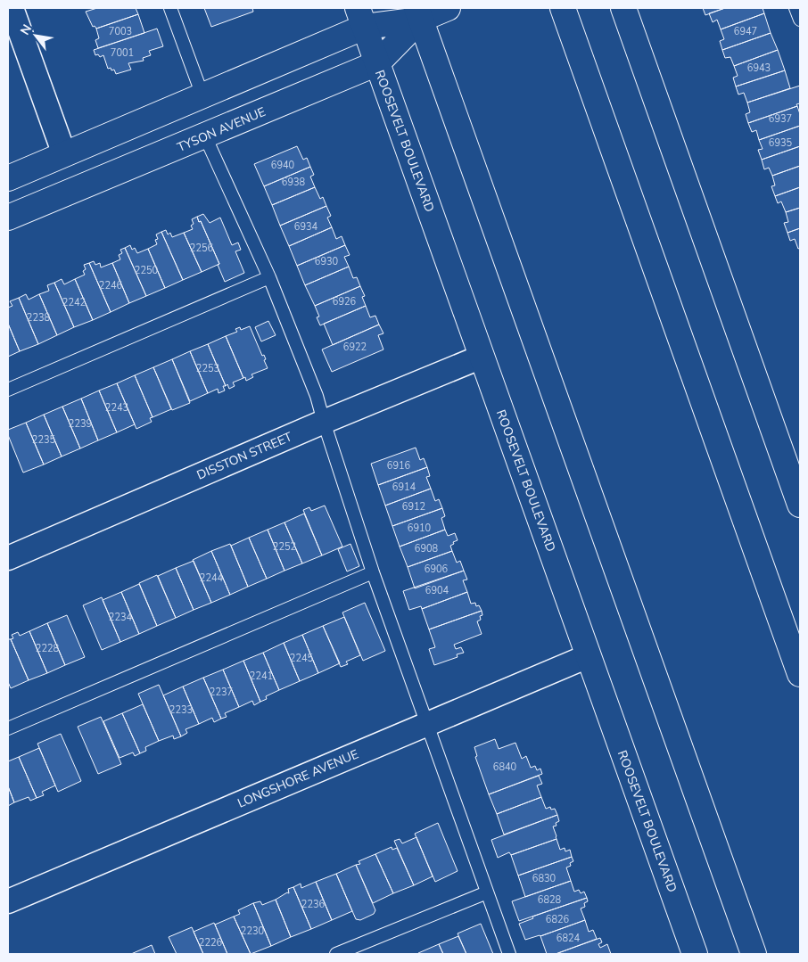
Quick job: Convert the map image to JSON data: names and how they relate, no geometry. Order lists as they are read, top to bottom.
{
  "streets": {
    "main road": ["TYSON AVENUE", "ROOSEVELT BOULEVARD"],
    "street": ["DISSTON STREET", "LONGSHORE AVENUE"]
  },
  "crossings": [
    ["TYSON AVENUE", "ROOSEVELT BOULEVARD"],
    ["ROOSEVELT BOULEVARD", "DISSTON STREET"],
    ["ROOSEVELT BOULEVARD", "LONGSHORE AVENUE"]
  ],
  "house_numbers": [
    "7003",
    "6947",
    "7001",
    "6943",
    "6937",
    "6935",
    "6940",
    "6938",
    "6934",
    "2256",
    "6930",
    "2250",
    "2246",
    "6926",
    "2242",
    "2238",
    "6922",
    "2253",
    "2243",
    "2239",
    "2235",
    "6916",
    "6914",
    "6912",
    "6910",
    "2252",
    "6908",
    "6906",
    "2244",
    "6904",
    "2234",
    "2228",
    "2245",
    "2241",
    "2237",
    "2233",
    "6840",
    "6830",
    "6828",
    "2236",
    "6826",
    "2230",
    "6824",
    "2226"
  ],
  "north": "top left"
}
